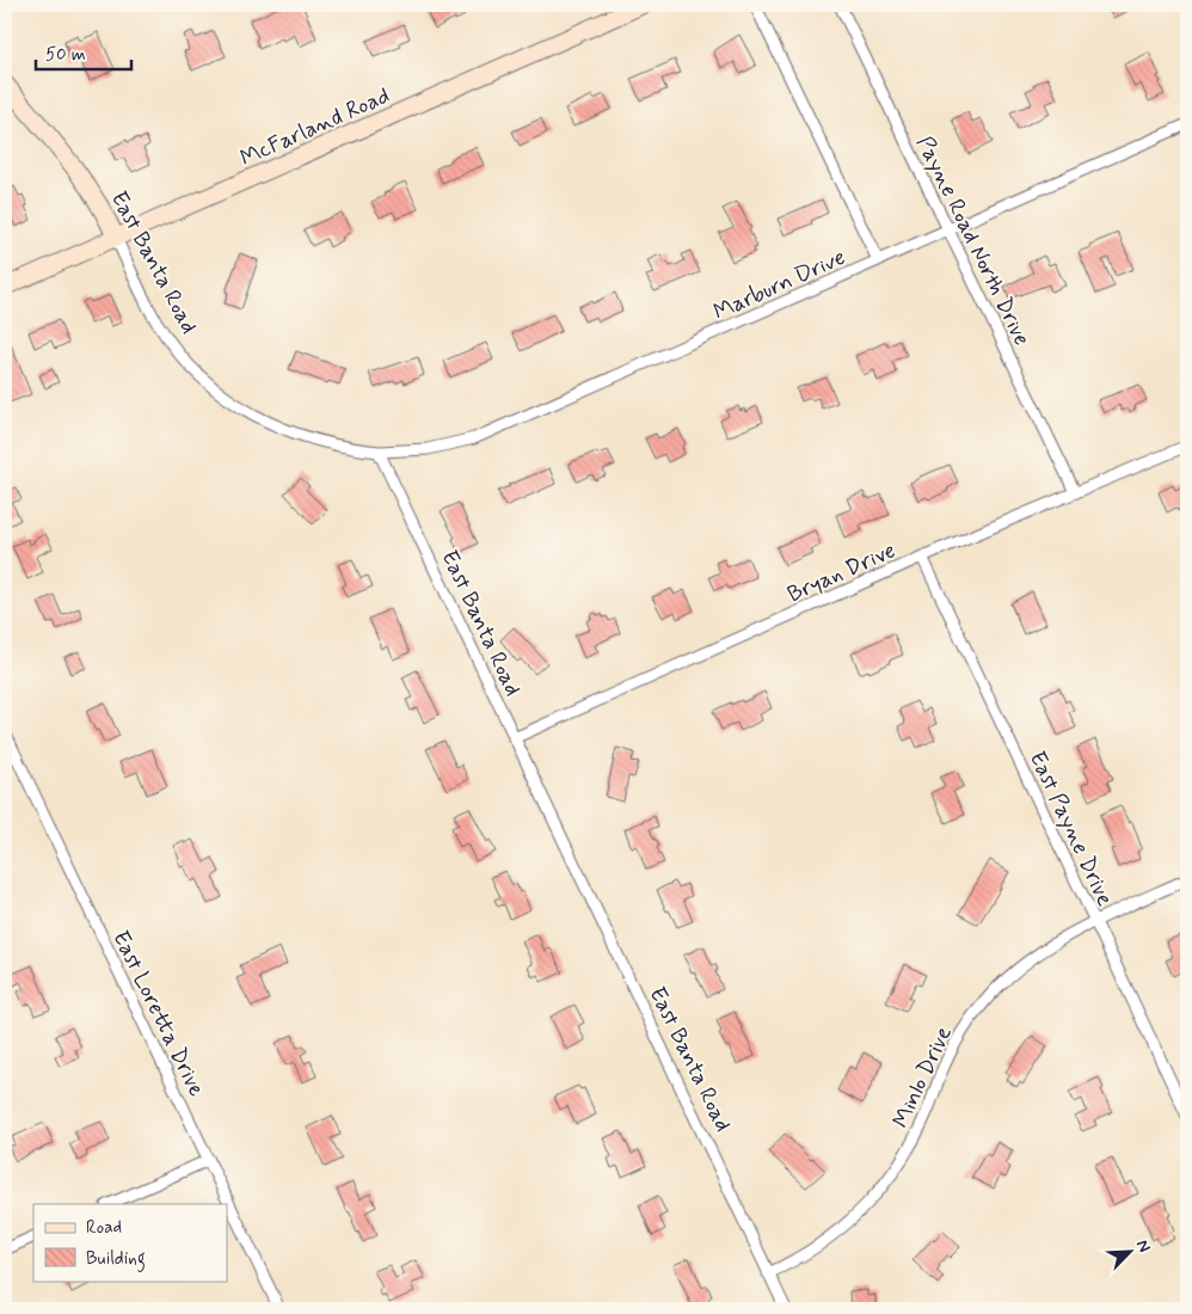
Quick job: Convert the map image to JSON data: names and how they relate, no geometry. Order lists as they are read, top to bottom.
{
  "streets": {
    "street": [
      "McFarland Road",
      "Payne Road North Drive",
      "East Banta Road",
      "Marburn Drive",
      "Bryan Drive",
      "East Payne Drive",
      "East Loretta Drive",
      "Minlo Drive"
    ]
  },
  "crossings": [
    ["McFarland Road", "East Banta Road"],
    ["Payne Road North Drive", "Marburn Drive"],
    ["Payne Road North Drive", "Bryan Drive"],
    ["East Banta Road", "Marburn Drive"],
    ["East Banta Road", "Bryan Drive"],
    ["East Banta Road", "Minlo Drive"],
    ["Bryan Drive", "East Payne Drive"],
    ["East Payne Drive", "Minlo Drive"]
  ],
  "legend": ["Road", "Building"],
  "scale_bar": "50 m",
  "north": "top right"
}
